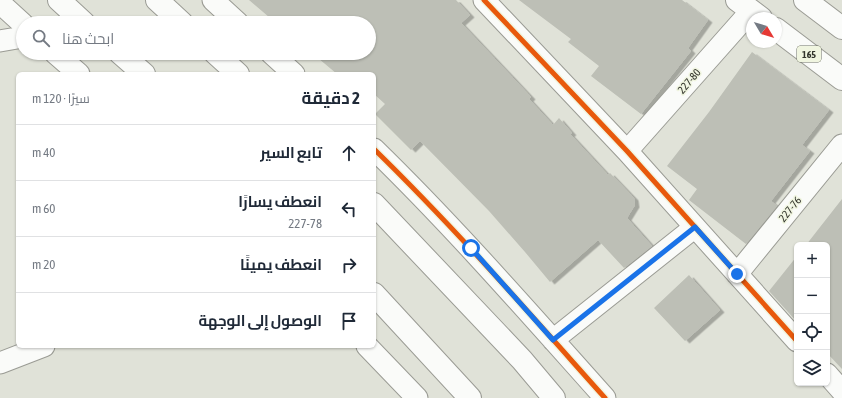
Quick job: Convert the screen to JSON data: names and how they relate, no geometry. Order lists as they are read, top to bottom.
{
  "streets": {
    "main road": ["165"],
    "street": ["227-80", "227-76"]
  },
  "north": "bottom right",
  "page": {
    "search": "ابحث هنا",
    "heading": ["2 دقيقة", "سيرًا · 120 m"],
    "list": [
      ["تابع السير", "40 m"],
      ["انعطف يسارًا", "227-78", "60 m"],
      ["انعطف يمينًا", "20 m"],
      "الوصول إلى الوجهة"
    ],
    "map_buttons": ["+", "−"]
  }
}
